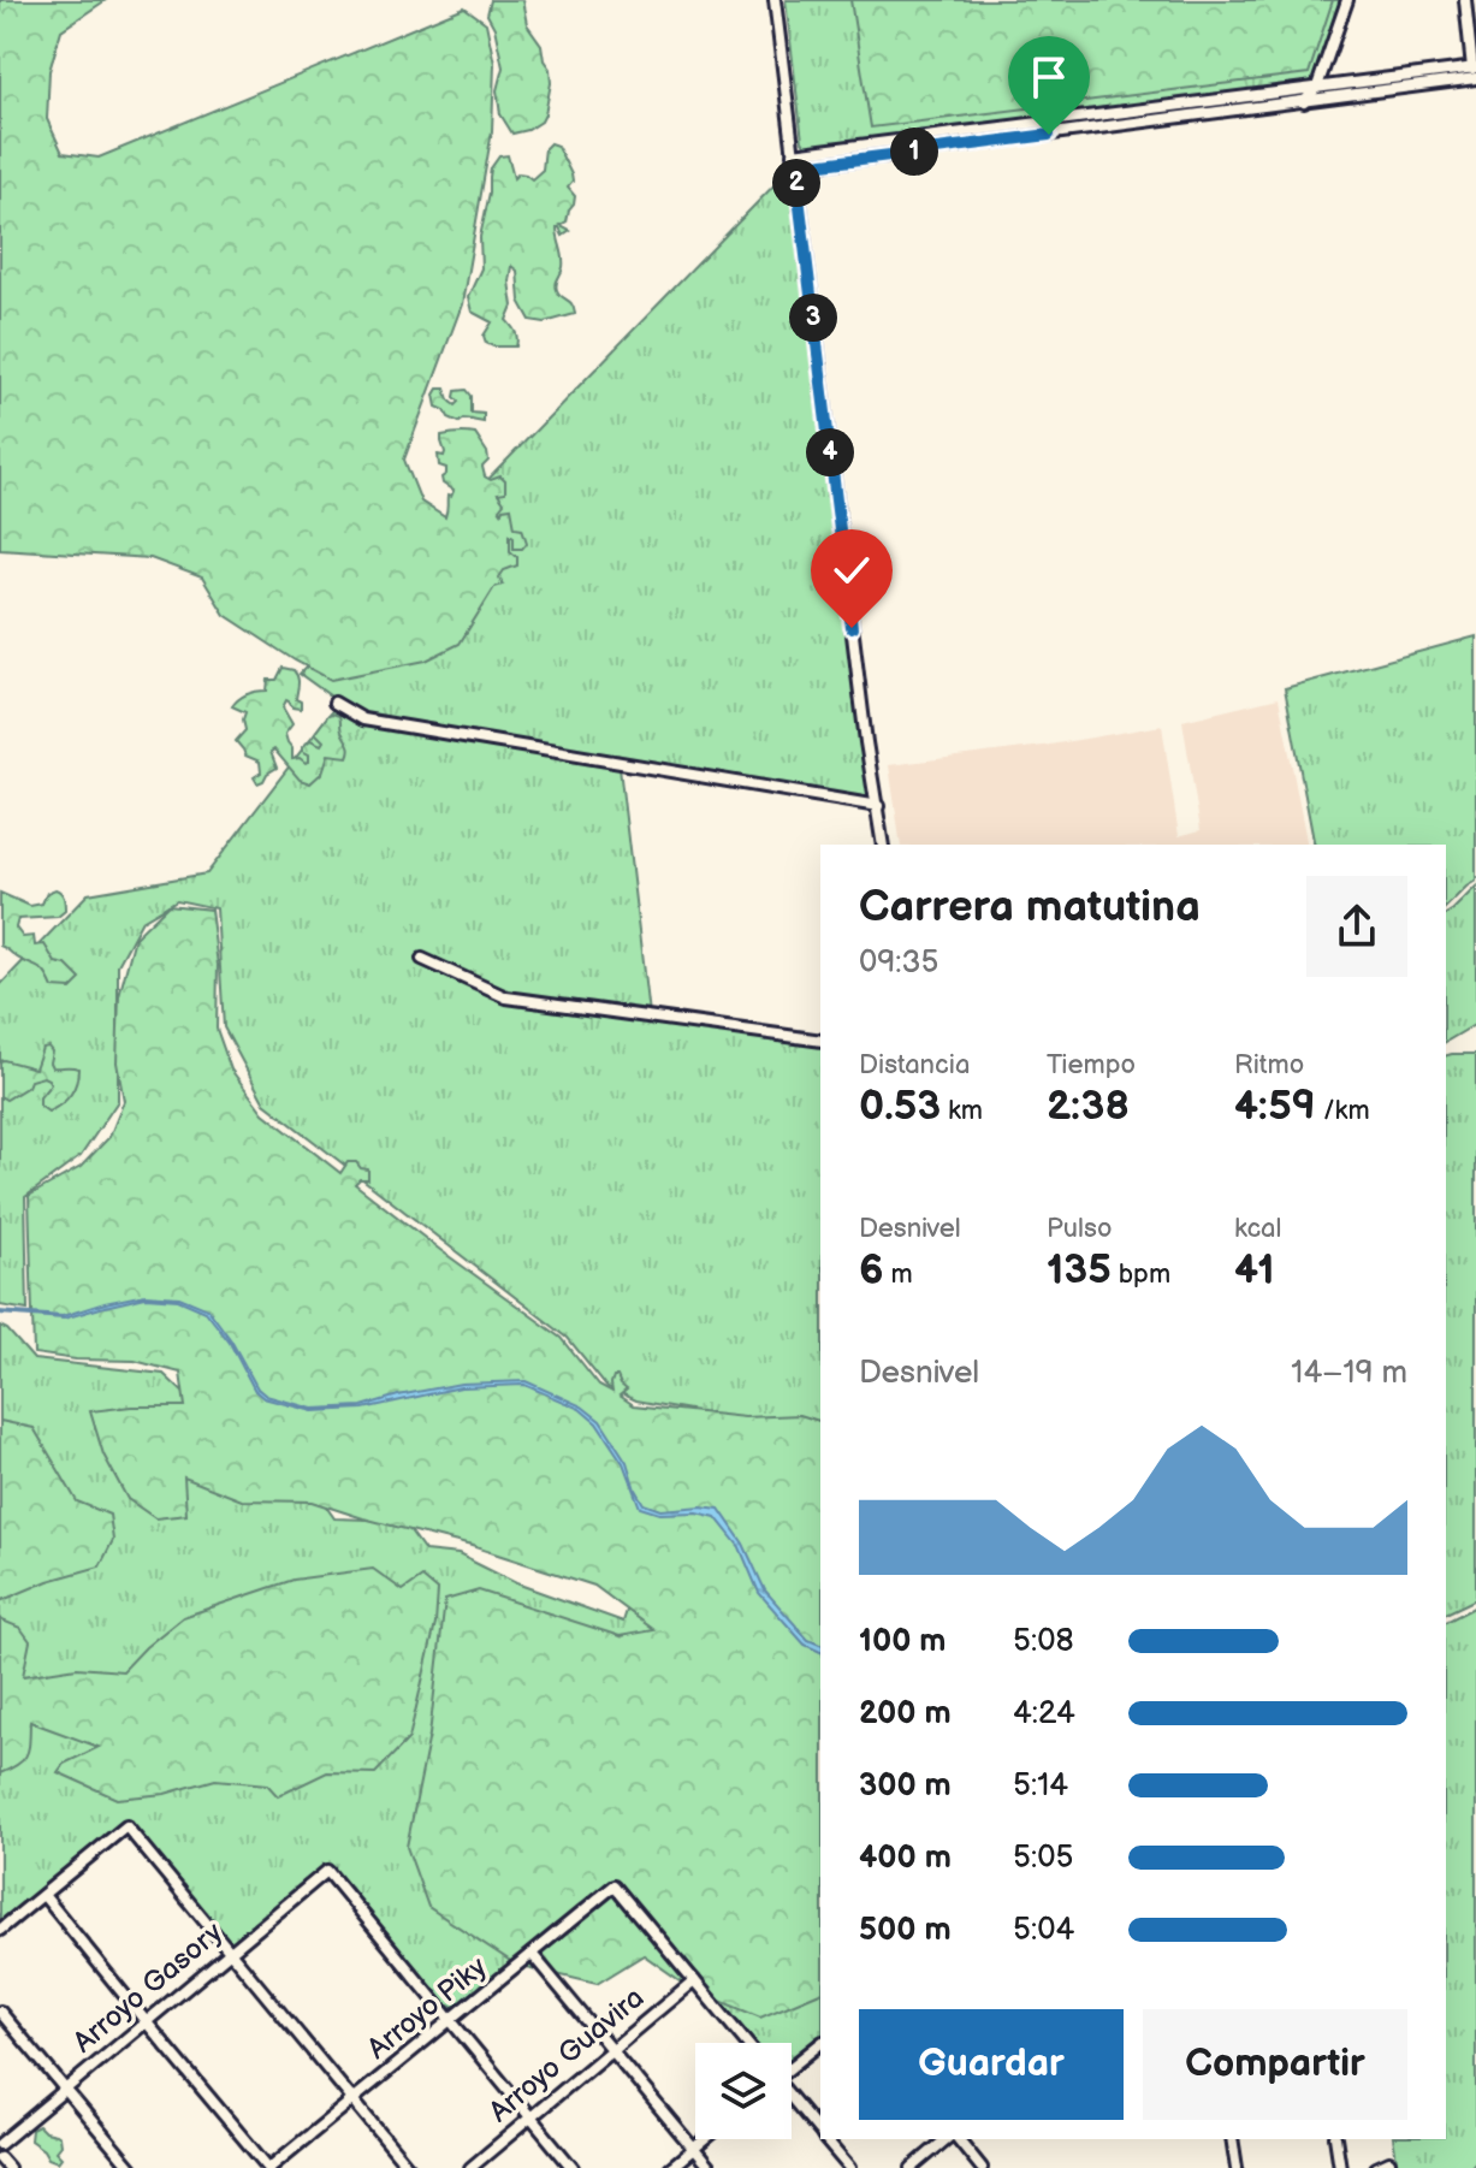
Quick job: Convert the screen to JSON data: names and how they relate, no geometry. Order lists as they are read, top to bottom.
{
  "streets": {
    "street": ["Arroyo Gasory", "Arroyo Piky", "Arroyo Guavira"]
  },
  "crossings": [
    ["Arroyo Gasory", "Arroyo Piky"],
    ["Arroyo Piky", "Arroyo Guavira"]
  ],
  "page": {
    "pins": [
      "1",
      "2",
      "3",
      "4"
    ],
    "heading": ["Carrera matutina", "09:35"],
    "stats": [
      ["Distancia", "0.53 km"],
      ["Tiempo", "2:38"],
      ["Ritmo", "4:59 /km"],
      ["Desnivel", "6 m"],
      ["Pulso", "135 bpm"],
      ["kcal", "41"]
    ],
    "chart": ["Desnivel", "14–19 m"],
    "list": [
      {
        "name": "100 m",
        "note": "5:08"
      },
      {
        "name": "200 m",
        "note": "4:24"
      },
      {
        "name": "300 m",
        "note": "5:14"
      },
      {
        "name": "400 m",
        "note": "5:05"
      },
      {
        "name": "500 m",
        "note": "5:04"
      }
    ],
    "buttons": ["Guardar", "Compartir"]
  }
}
